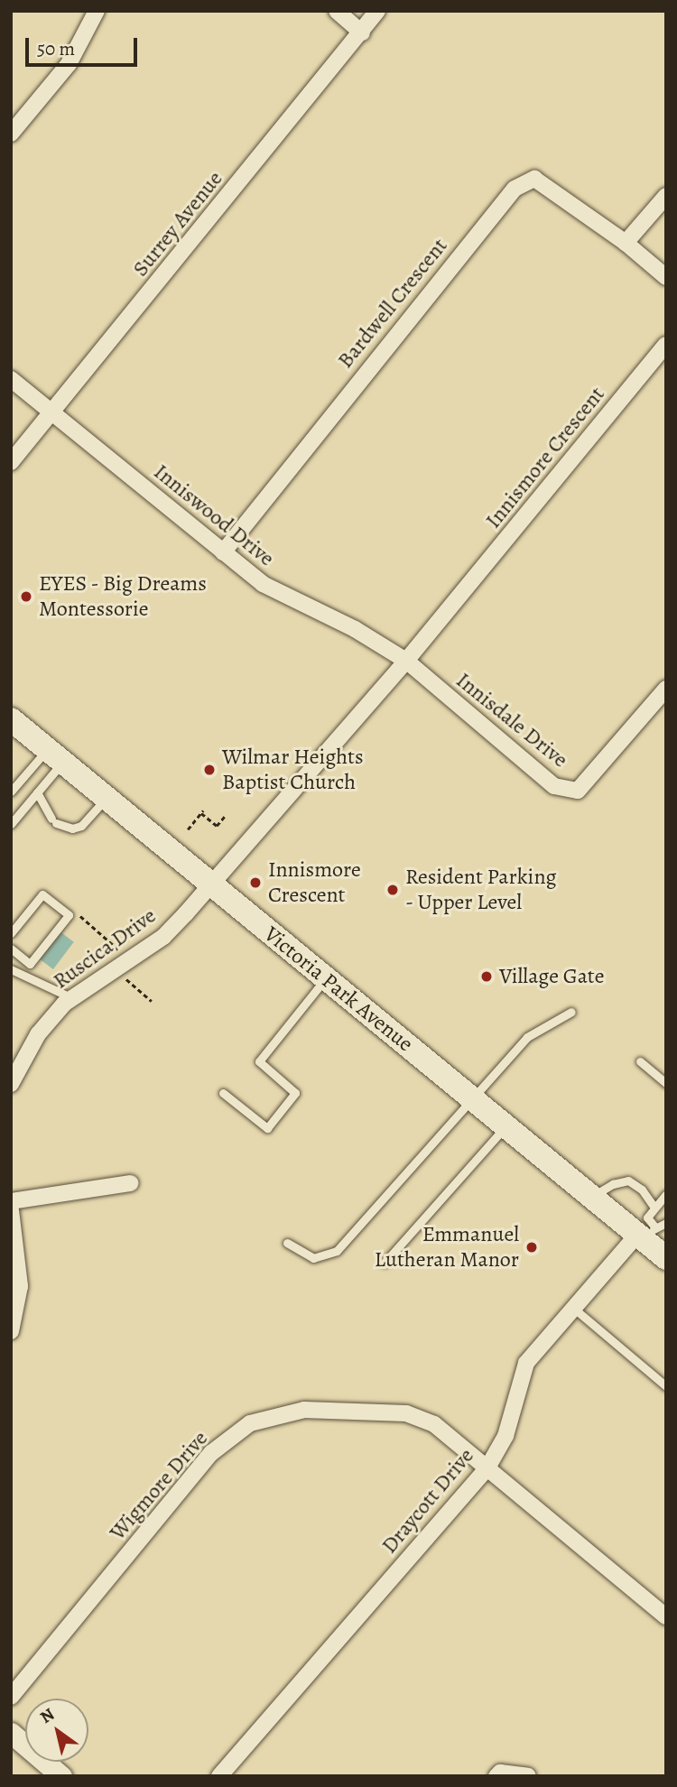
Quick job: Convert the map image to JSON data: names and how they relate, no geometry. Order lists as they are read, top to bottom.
{
  "streets": {
    "main road": ["Victoria Park Avenue"],
    "street": [
      "Surrey Avenue",
      "Bardwell Crescent",
      "Innismore Crescent",
      "Inniswood Drive",
      "Innisdale Drive",
      "Ruscica Drive",
      "Wigmore Drive",
      "Draycott Drive"
    ]
  },
  "crossings": [
    ["Surrey Avenue", "Inniswood Drive"],
    ["Bardwell Crescent", "Inniswood Drive"],
    ["Innismore Crescent", "Inniswood Drive"],
    ["Innismore Crescent", "Innisdale Drive"],
    ["Innismore Crescent", "Ruscica Drive"],
    ["Innismore Crescent", "Victoria Park Avenue"],
    ["Inniswood Drive", "Innisdale Drive"],
    ["Ruscica Drive", "Victoria Park Avenue"],
    ["Victoria Park Avenue", "Draycott Drive"],
    ["Wigmore Drive", "Draycott Drive"]
  ],
  "places": [
    "EYES - Big Dreams Montessorie",
    "Wilmar Heights Baptist Church",
    "Innismore Crescent",
    "Resident Parking - Upper Level",
    "Village Gate",
    "Emmanuel Lutheran Manor"
  ],
  "scale_bar": "50 m",
  "north": "top left"
}
